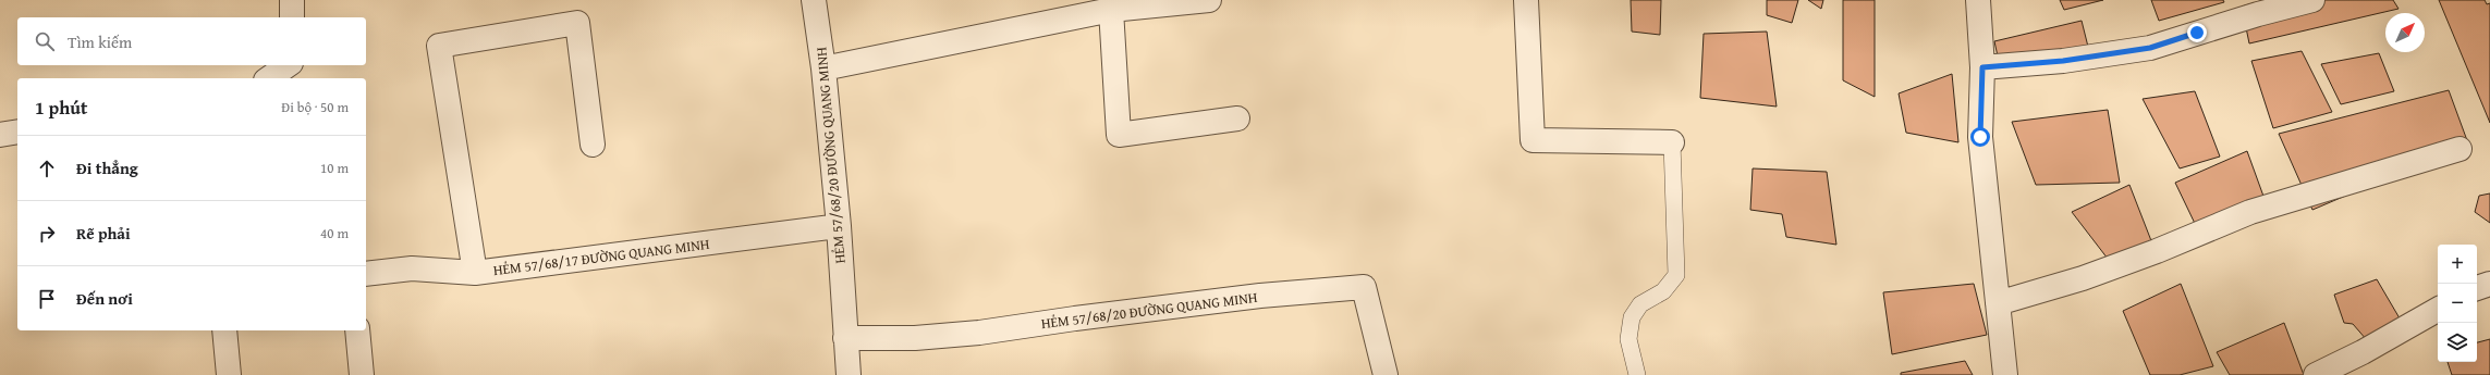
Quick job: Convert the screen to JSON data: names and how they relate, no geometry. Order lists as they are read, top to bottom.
{
  "streets": {
    "street": ["HẺM 57/68/20 ĐƯỜNG QUANG MINH", "HẺM 57/68/17 ĐƯỜNG QUANG MINH"]
  },
  "crossings": [
    ["HẺM 57/68/20 ĐƯỜNG QUANG MINH", "HẺM 57/68/17 ĐƯỜNG QUANG MINH"]
  ],
  "north": "top right",
  "page": {
    "search": "Tìm kiếm",
    "heading": ["1 phút", "Đi bộ · 50 m"],
    "list": [
      ["Đi thẳng", "10 m"],
      ["Rẽ phải", "40 m"],
      "Đến nơi"
    ],
    "map_buttons": ["+", "−"]
  }
}
